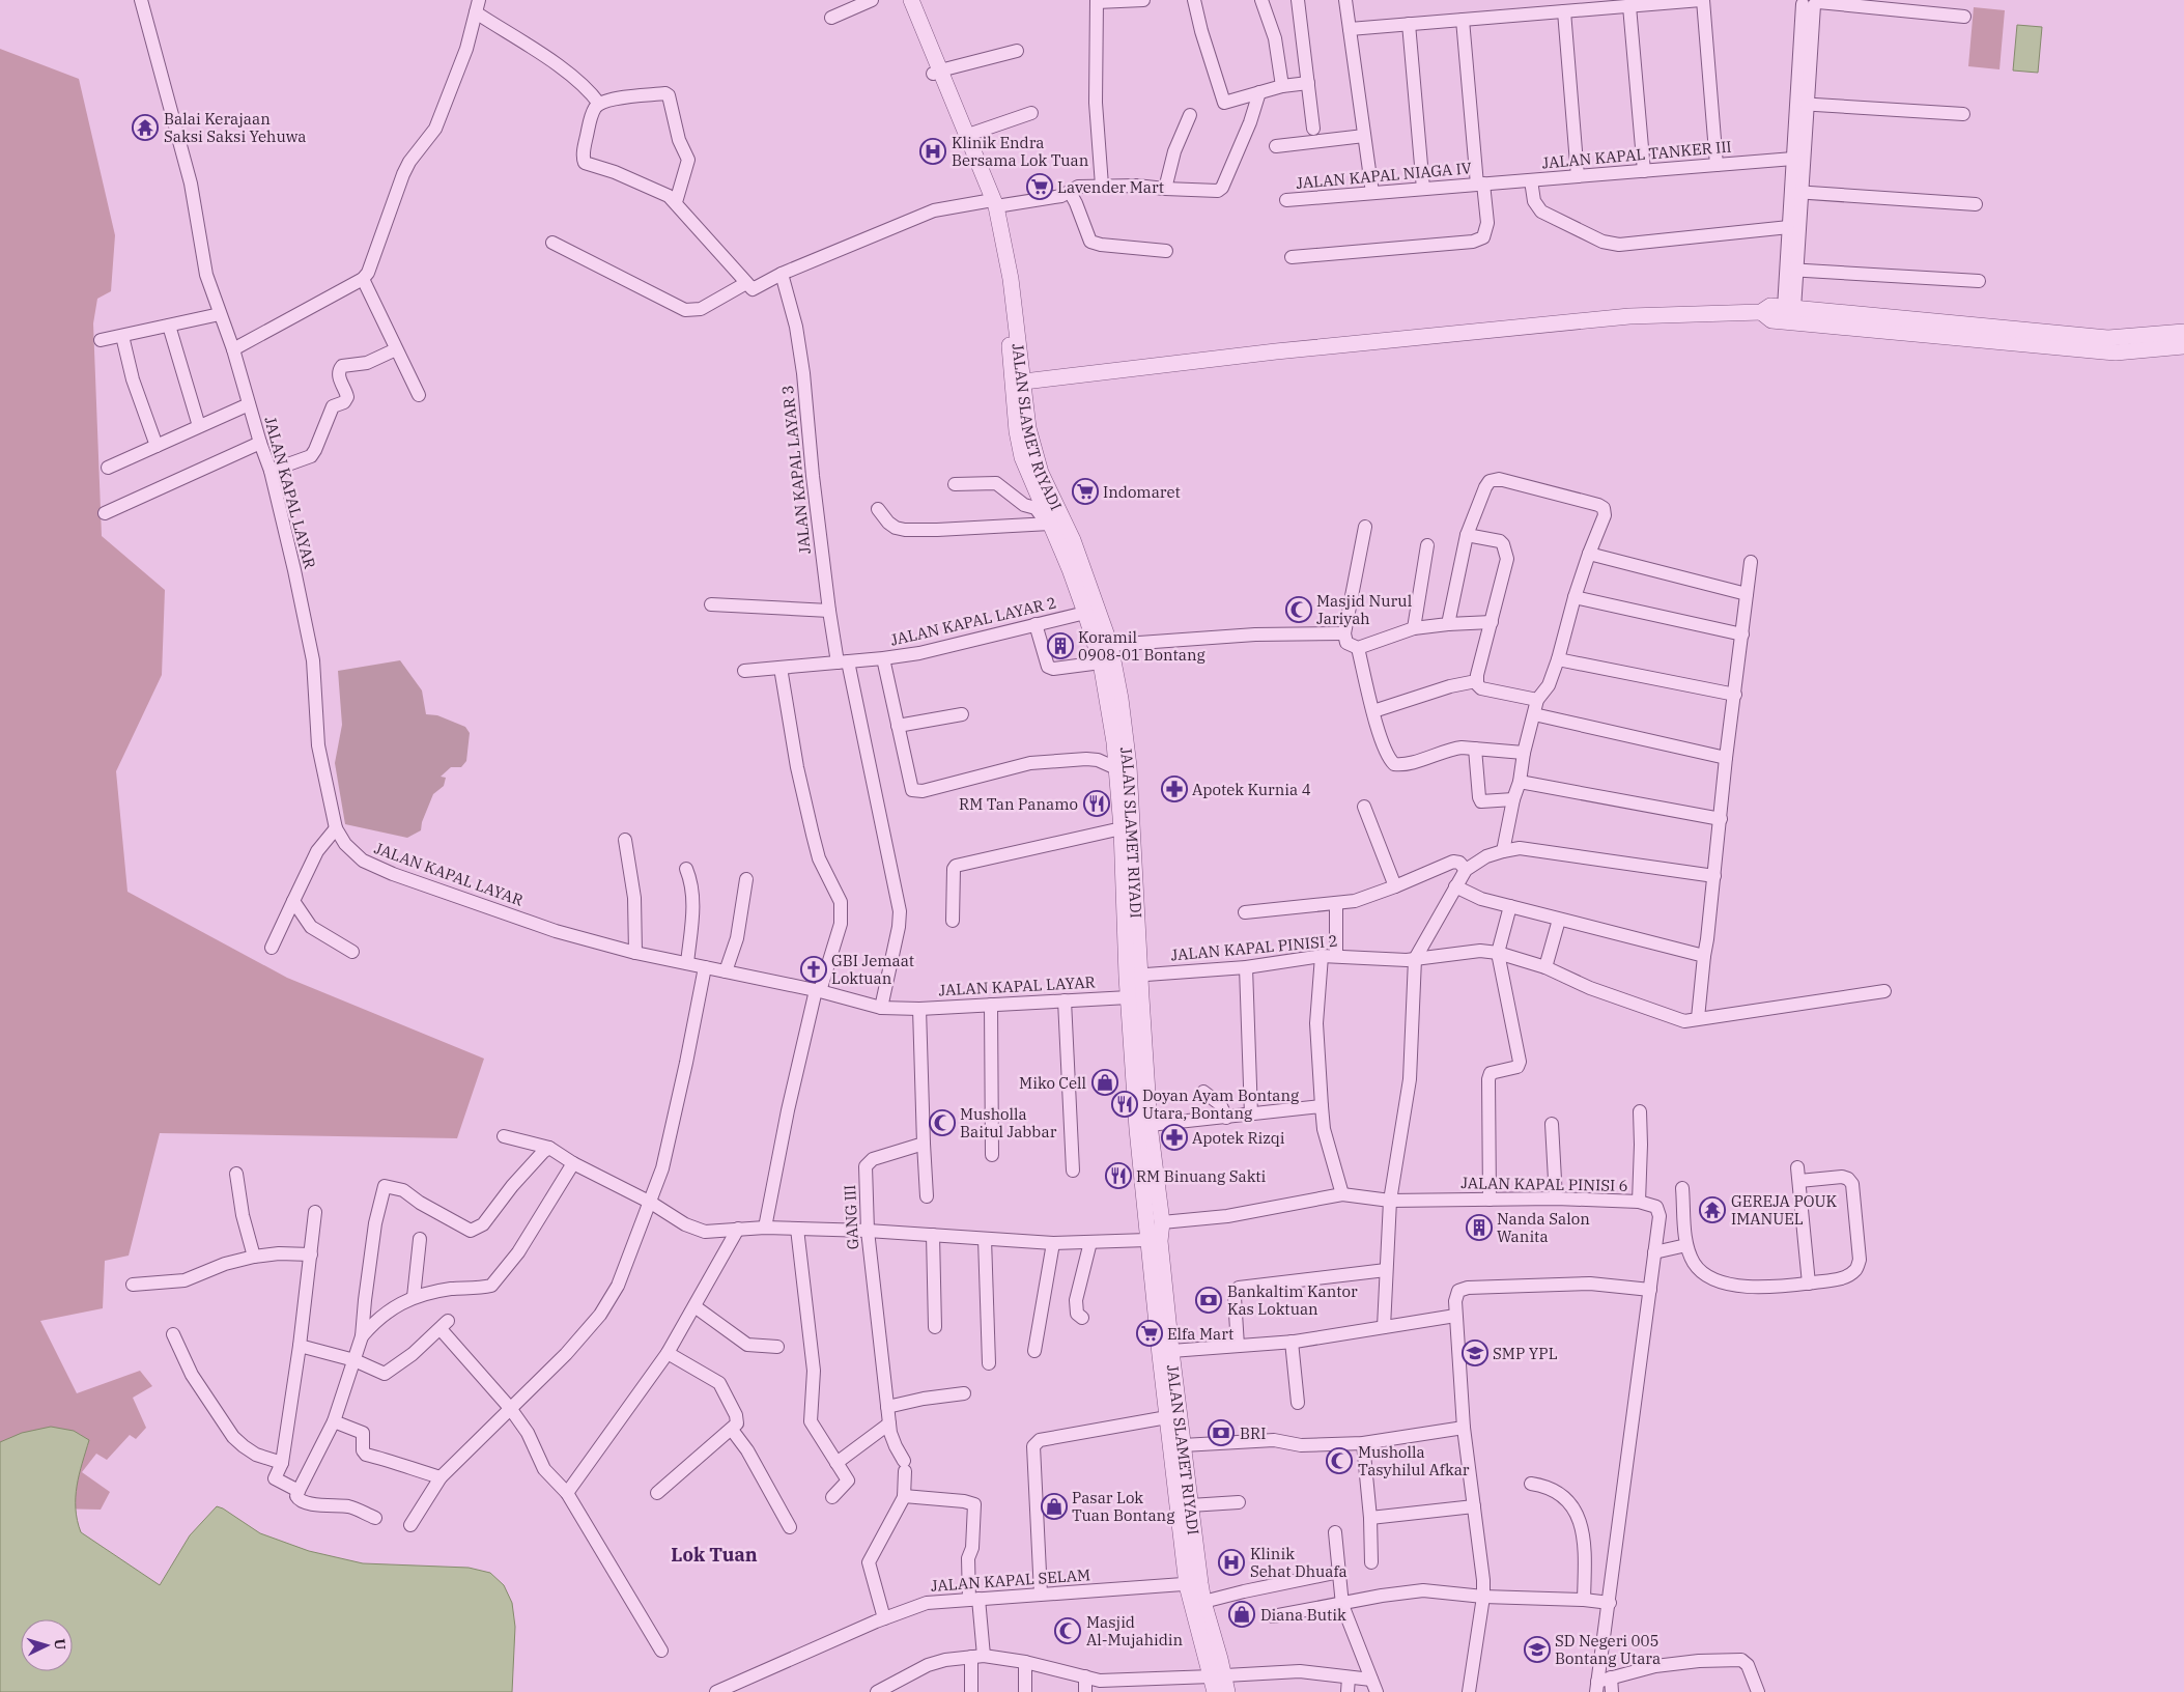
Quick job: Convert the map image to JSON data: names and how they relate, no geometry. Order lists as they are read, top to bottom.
{
  "streets": {
    "street": [
      "JALAN KAPAL TANKER III",
      "JALAN KAPAL NIAGA IV",
      "JALAN SLAMET RIYADI",
      "JALAN KAPAL LAYAR 3",
      "JALAN KAPAL LAYAR",
      "JALAN KAPAL LAYAR 2",
      "JALAN KAPAL PINISI 2",
      "JALAN KAPAL PINISI 6",
      "GANG III",
      "JALAN KAPAL SELAM"
    ]
  },
  "crossings": [
    ["JALAN KAPAL TANKER III", "JALAN KAPAL NIAGA IV"],
    ["JALAN SLAMET RIYADI", "JALAN KAPAL LAYAR"],
    ["JALAN SLAMET RIYADI", "JALAN KAPAL LAYAR 2"],
    ["JALAN SLAMET RIYADI", "JALAN KAPAL PINISI 2"],
    ["JALAN SLAMET RIYADI", "JALAN KAPAL PINISI 6"],
    ["JALAN SLAMET RIYADI", "JALAN KAPAL SELAM"],
    ["JALAN KAPAL LAYAR 3", "JALAN KAPAL LAYAR"],
    ["JALAN KAPAL LAYAR 3", "JALAN KAPAL LAYAR 2"]
  ],
  "districts": ["Lok Tuan"],
  "places": {
    "temple": ["Balai Kerajaan Saksi Saksi Yehuwa", "GEREJA POUK IMANUEL"],
    "hospital": ["Klinik Endra Bersama Lok Tuan", "Klinik Sehat Dhuafa"],
    "supermarket": ["Lavender Mart", "Indomaret", "Elfa Mart"],
    "mosque": [
      "Masjid Nurul Jariyah",
      "Musholla Baitul Jabbar",
      "Musholla Tasyhilul Afkar",
      "Masjid Al-Mujahidin"
    ],
    "building": ["Koramil 0908-01 Bontang", "Nanda Salon Wanita"],
    "pharmacy": ["Apotek Kurnia 4", "Apotek Rizqi"],
    "restaurant": ["RM Tan Panamo", "Doyan Ayam Bontang Utara, Bontang", "RM Binuang Sakti"],
    "church": ["GBI Jemaat Loktuan"],
    "shop": ["Miko Cell", "Pasar Lok Tuan Bontang", "Diana Butik"],
    "bank": ["Bankaltim Kantor Kas Loktuan", "BRI"],
    "school or university": ["SMP YPL", "SD Negeri 005 Bontang Utara"]
  },
  "north": "right"
}
